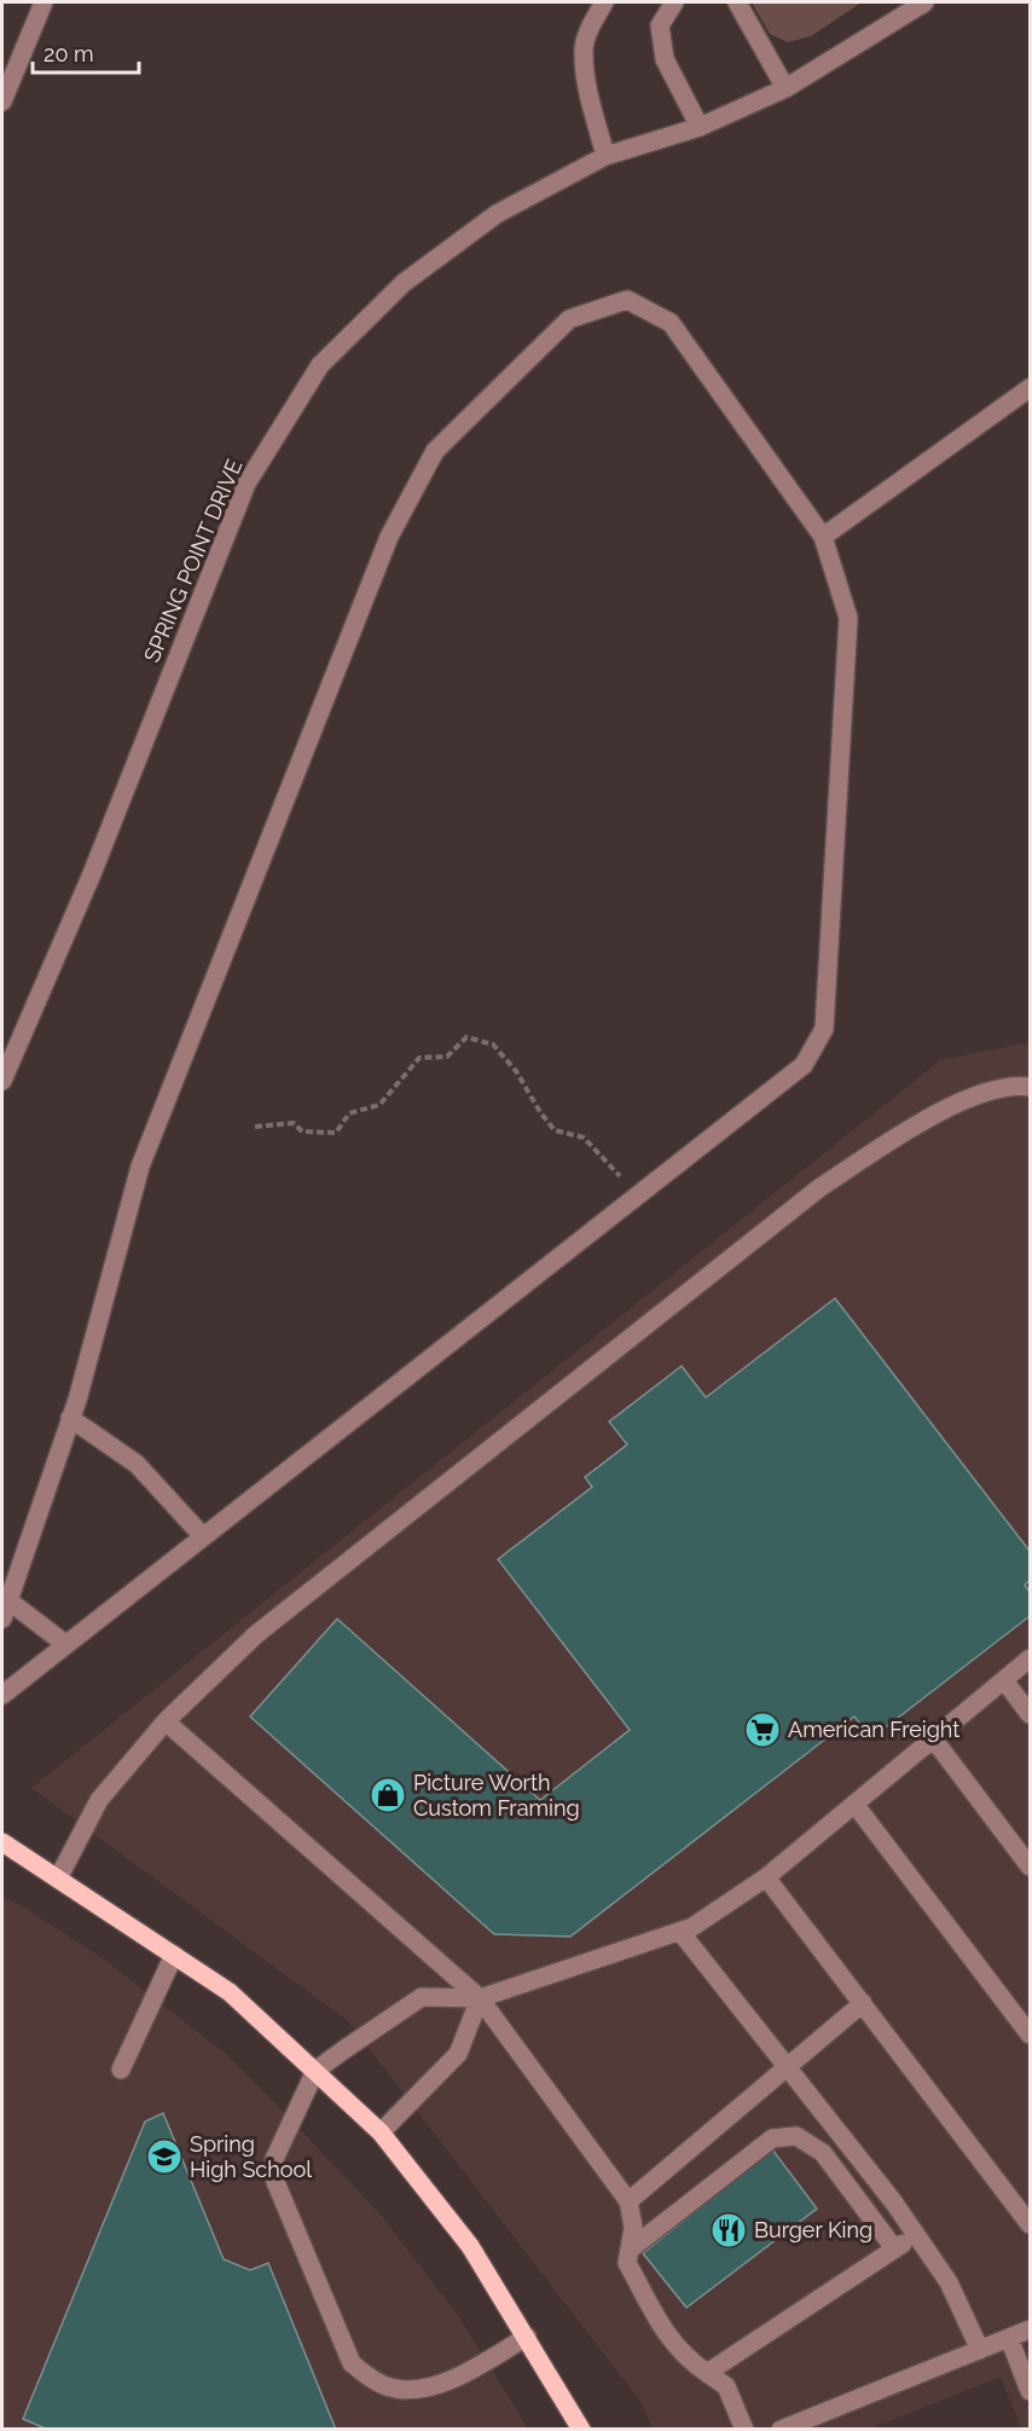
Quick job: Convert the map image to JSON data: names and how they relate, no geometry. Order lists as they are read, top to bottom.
{
  "streets": {
    "street": ["SPRING POINT DRIVE"]
  },
  "places": {
    "supermarket": ["American Freight"],
    "shop": ["Picture Worth Custom Framing"],
    "school or university": ["Spring High School"],
    "restaurant": ["Burger King"]
  },
  "scale_bar": "20 m"
}
